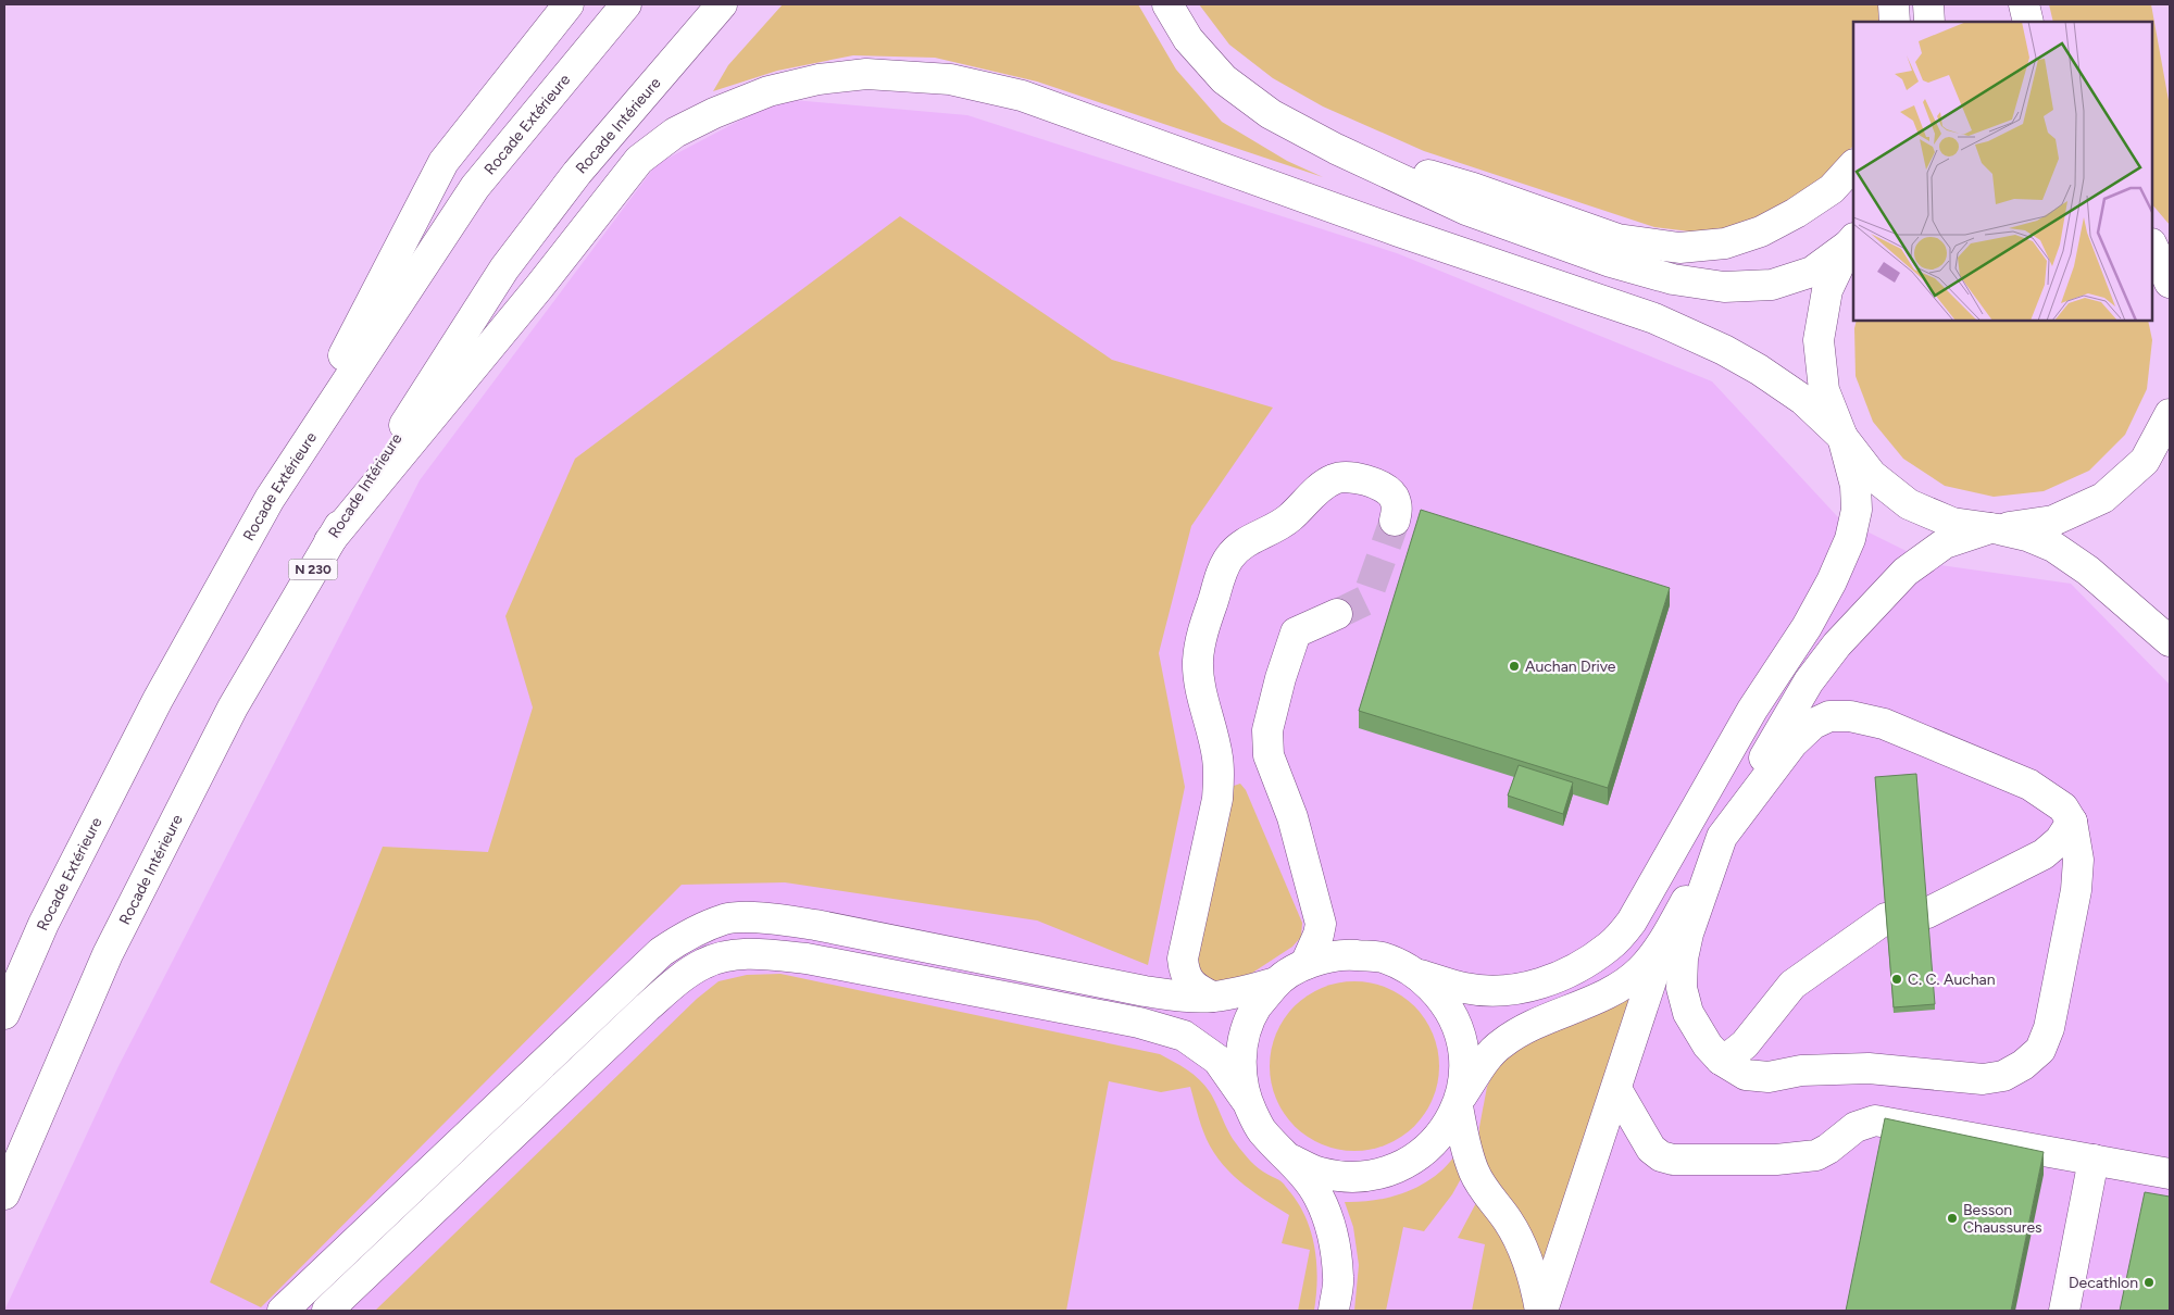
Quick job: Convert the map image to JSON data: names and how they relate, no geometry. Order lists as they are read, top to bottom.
{
  "streets": {
    "main road": ["Rocade Extérieure", "Rocade Intérieure", "N 230"]
  },
  "places": [
    "Auchan Drive",
    "C. C. Auchan",
    "Besson Chaussures",
    "Decathlon"
  ]
}
